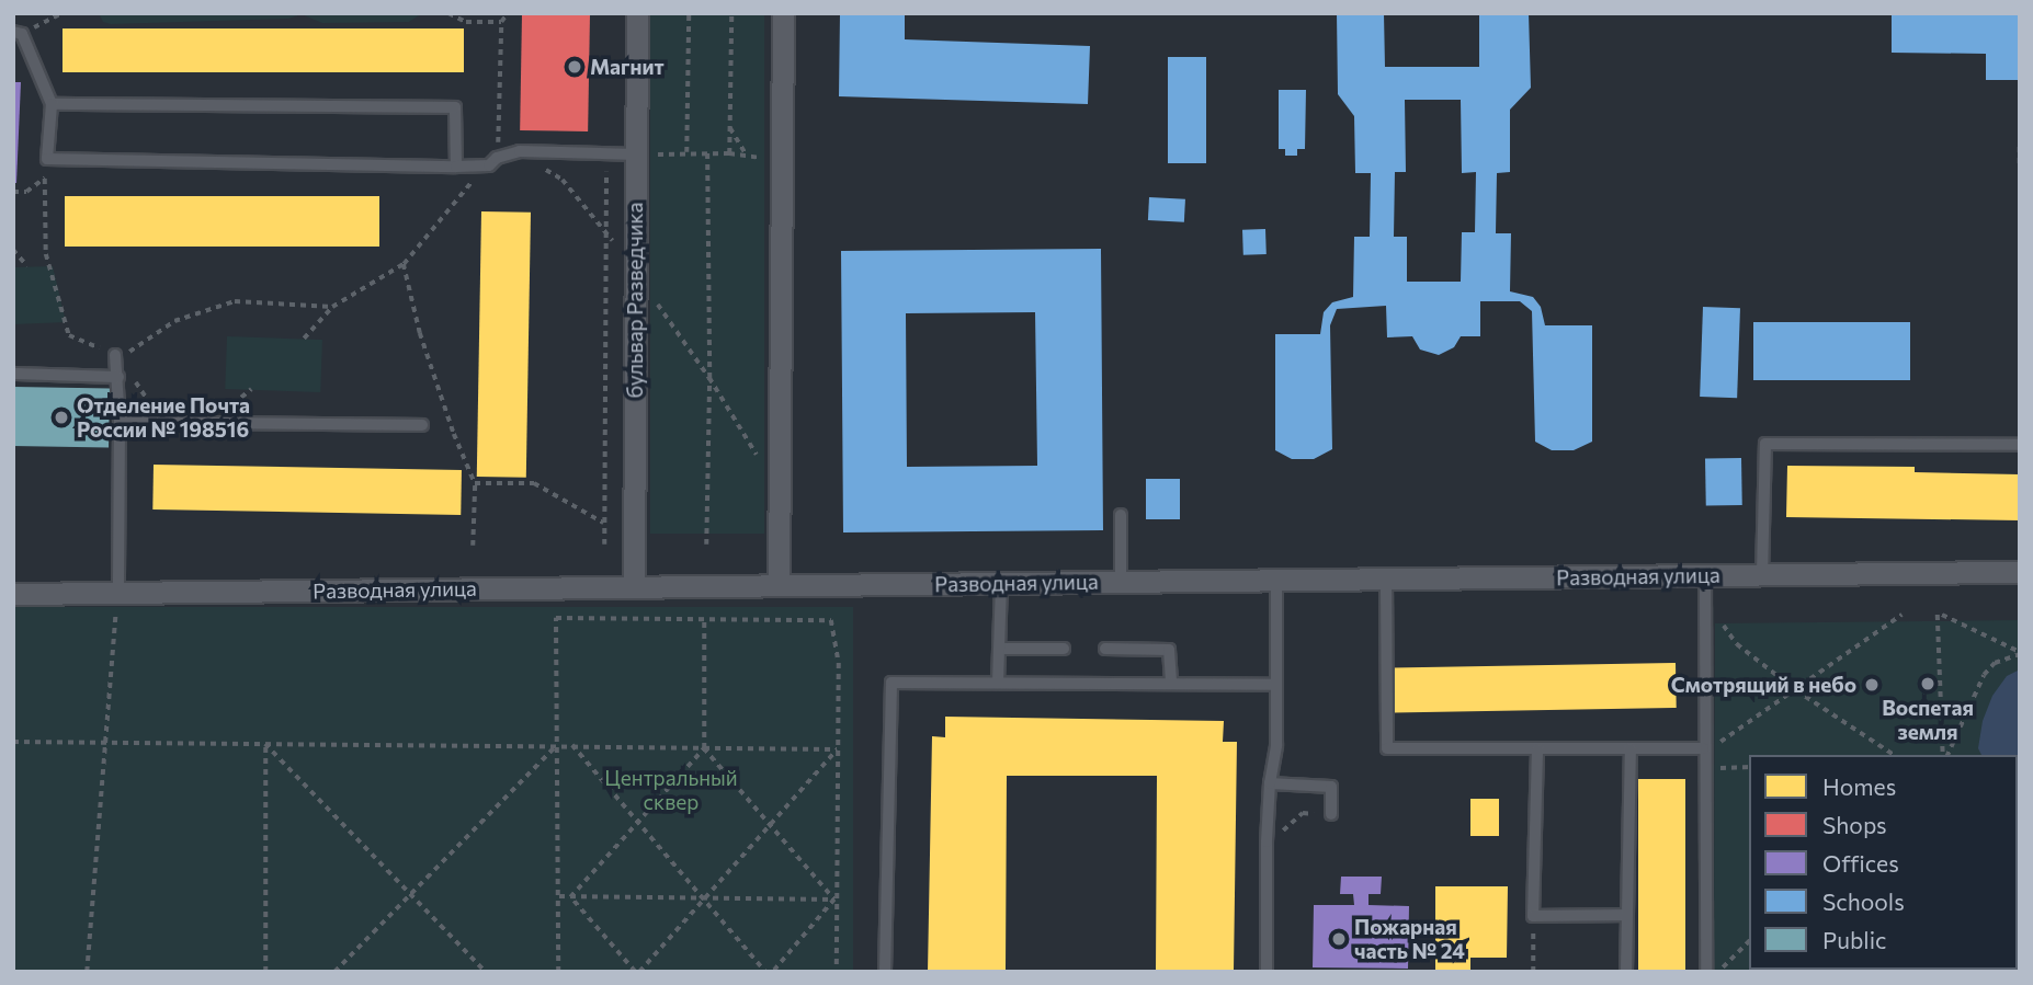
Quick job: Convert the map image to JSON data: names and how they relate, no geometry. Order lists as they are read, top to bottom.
{
  "streets": {
    "street": ["бульвар Разведчика", "Разводная улица"]
  },
  "crossings": [
    ["бульвар Разведчика", "Разводная улица"]
  ],
  "parks": ["Центральный сквер"],
  "places": [
    "Магнит",
    "Отделение Почта России № 198516",
    "Воспетая земля",
    "Смотрящий в небо",
    "Пожарная часть № 24"
  ],
  "legend": [
    "Homes",
    "Shops",
    "Offices",
    "Schools",
    "Public"
  ]
}
